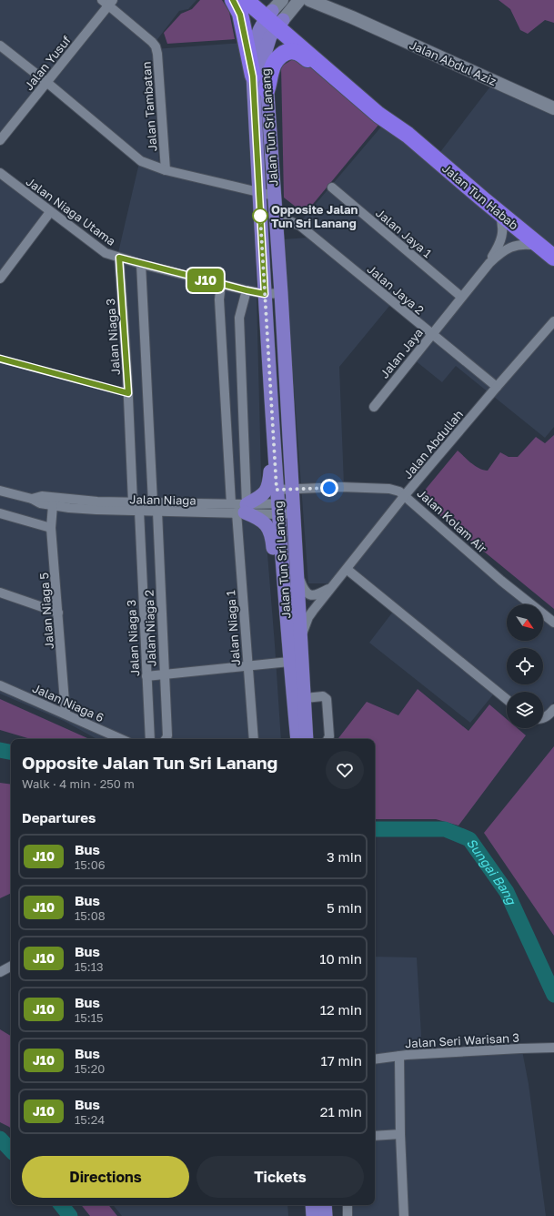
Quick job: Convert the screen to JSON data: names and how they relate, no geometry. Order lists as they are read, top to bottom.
{
  "streets": {
    "highway": ["Jalan Tun Habab"],
    "main road": ["Jalan Tun Sri Lanang"],
    "street": [
      "Jalan Yusuf",
      "Jalan Abdul Aziz",
      "Jalan Tambatan",
      "Jalan Niaga Utama",
      "Jalan Jaya 1",
      "Jalan Jaya 2",
      "Jalan Niaga 3",
      "Jalan Jaya",
      "Jalan Abdullah",
      "Jalan Niaga",
      "Jalan Kolam Air",
      "Jalan Niaga 5",
      "Jalan Niaga 2",
      "Jalan Niaga 1",
      "Jalan Niaga 6",
      "Jalan Seri Warisan 3"
    ]
  },
  "crossings": [
    ["Jalan Yusuf", "Jalan Tambatan"],
    ["Jalan Tun Sri Lanang", "Jalan Tun Habab"],
    ["Jalan Tun Sri Lanang", "Jalan Niaga Utama"],
    ["Jalan Tun Sri Lanang", "Jalan Jaya 2"],
    ["Jalan Tun Sri Lanang", "Jalan Abdullah"],
    ["Jalan Tun Sri Lanang", "Jalan Niaga"],
    ["Jalan Tun Sri Lanang", "Jalan Kolam Air"],
    ["Jalan Tun Habab", "Jalan Jaya"],
    ["Jalan Niaga Utama", "Jalan Niaga 3"],
    ["Jalan Niaga Utama", "Jalan Niaga 1"],
    ["Jalan Jaya 1", "Jalan Jaya"],
    ["Jalan Jaya 2", "Jalan Jaya"],
    ["Jalan Jaya 2", "Jalan Abdullah"],
    ["Jalan Niaga 3", "Jalan Niaga"],
    ["Jalan Abdullah", "Jalan Kolam Air"],
    ["Jalan Niaga", "Jalan Niaga 5"],
    ["Jalan Niaga", "Jalan Niaga 2"],
    ["Jalan Niaga", "Jalan Niaga 1"],
    ["Jalan Niaga 5", "Jalan Niaga 6"]
  ],
  "water": ["Sungai Bang"],
  "places": ["Opposite Jalan Tun Sri Lanang"],
  "lines": ["bus line J10"],
  "north": "bottom right",
  "page": {
    "on_map": "J10",
    "heading": [
      ["Opposite Jalan Tun Sri Lanang", "Walk · 4 min · 250 m"],
      "Departures"
    ],
    "list": [
      {
        "mark": "J10",
        "name": "Bus",
        "note": "15:06",
        "value": "3 min"
      },
      {
        "mark": "J10",
        "name": "Bus",
        "note": "15:08",
        "value": "5 min"
      },
      {
        "mark": "J10",
        "name": "Bus",
        "note": "15:13",
        "value": "10 min"
      },
      {
        "mark": "J10",
        "name": "Bus",
        "note": "15:15",
        "value": "12 min"
      },
      {
        "mark": "J10",
        "name": "Bus",
        "note": "15:20",
        "value": "17 min"
      },
      {
        "mark": "J10",
        "name": "Bus",
        "note": "15:24",
        "value": "21 min"
      }
    ],
    "buttons": ["Directions", "Tickets"]
  }
}
